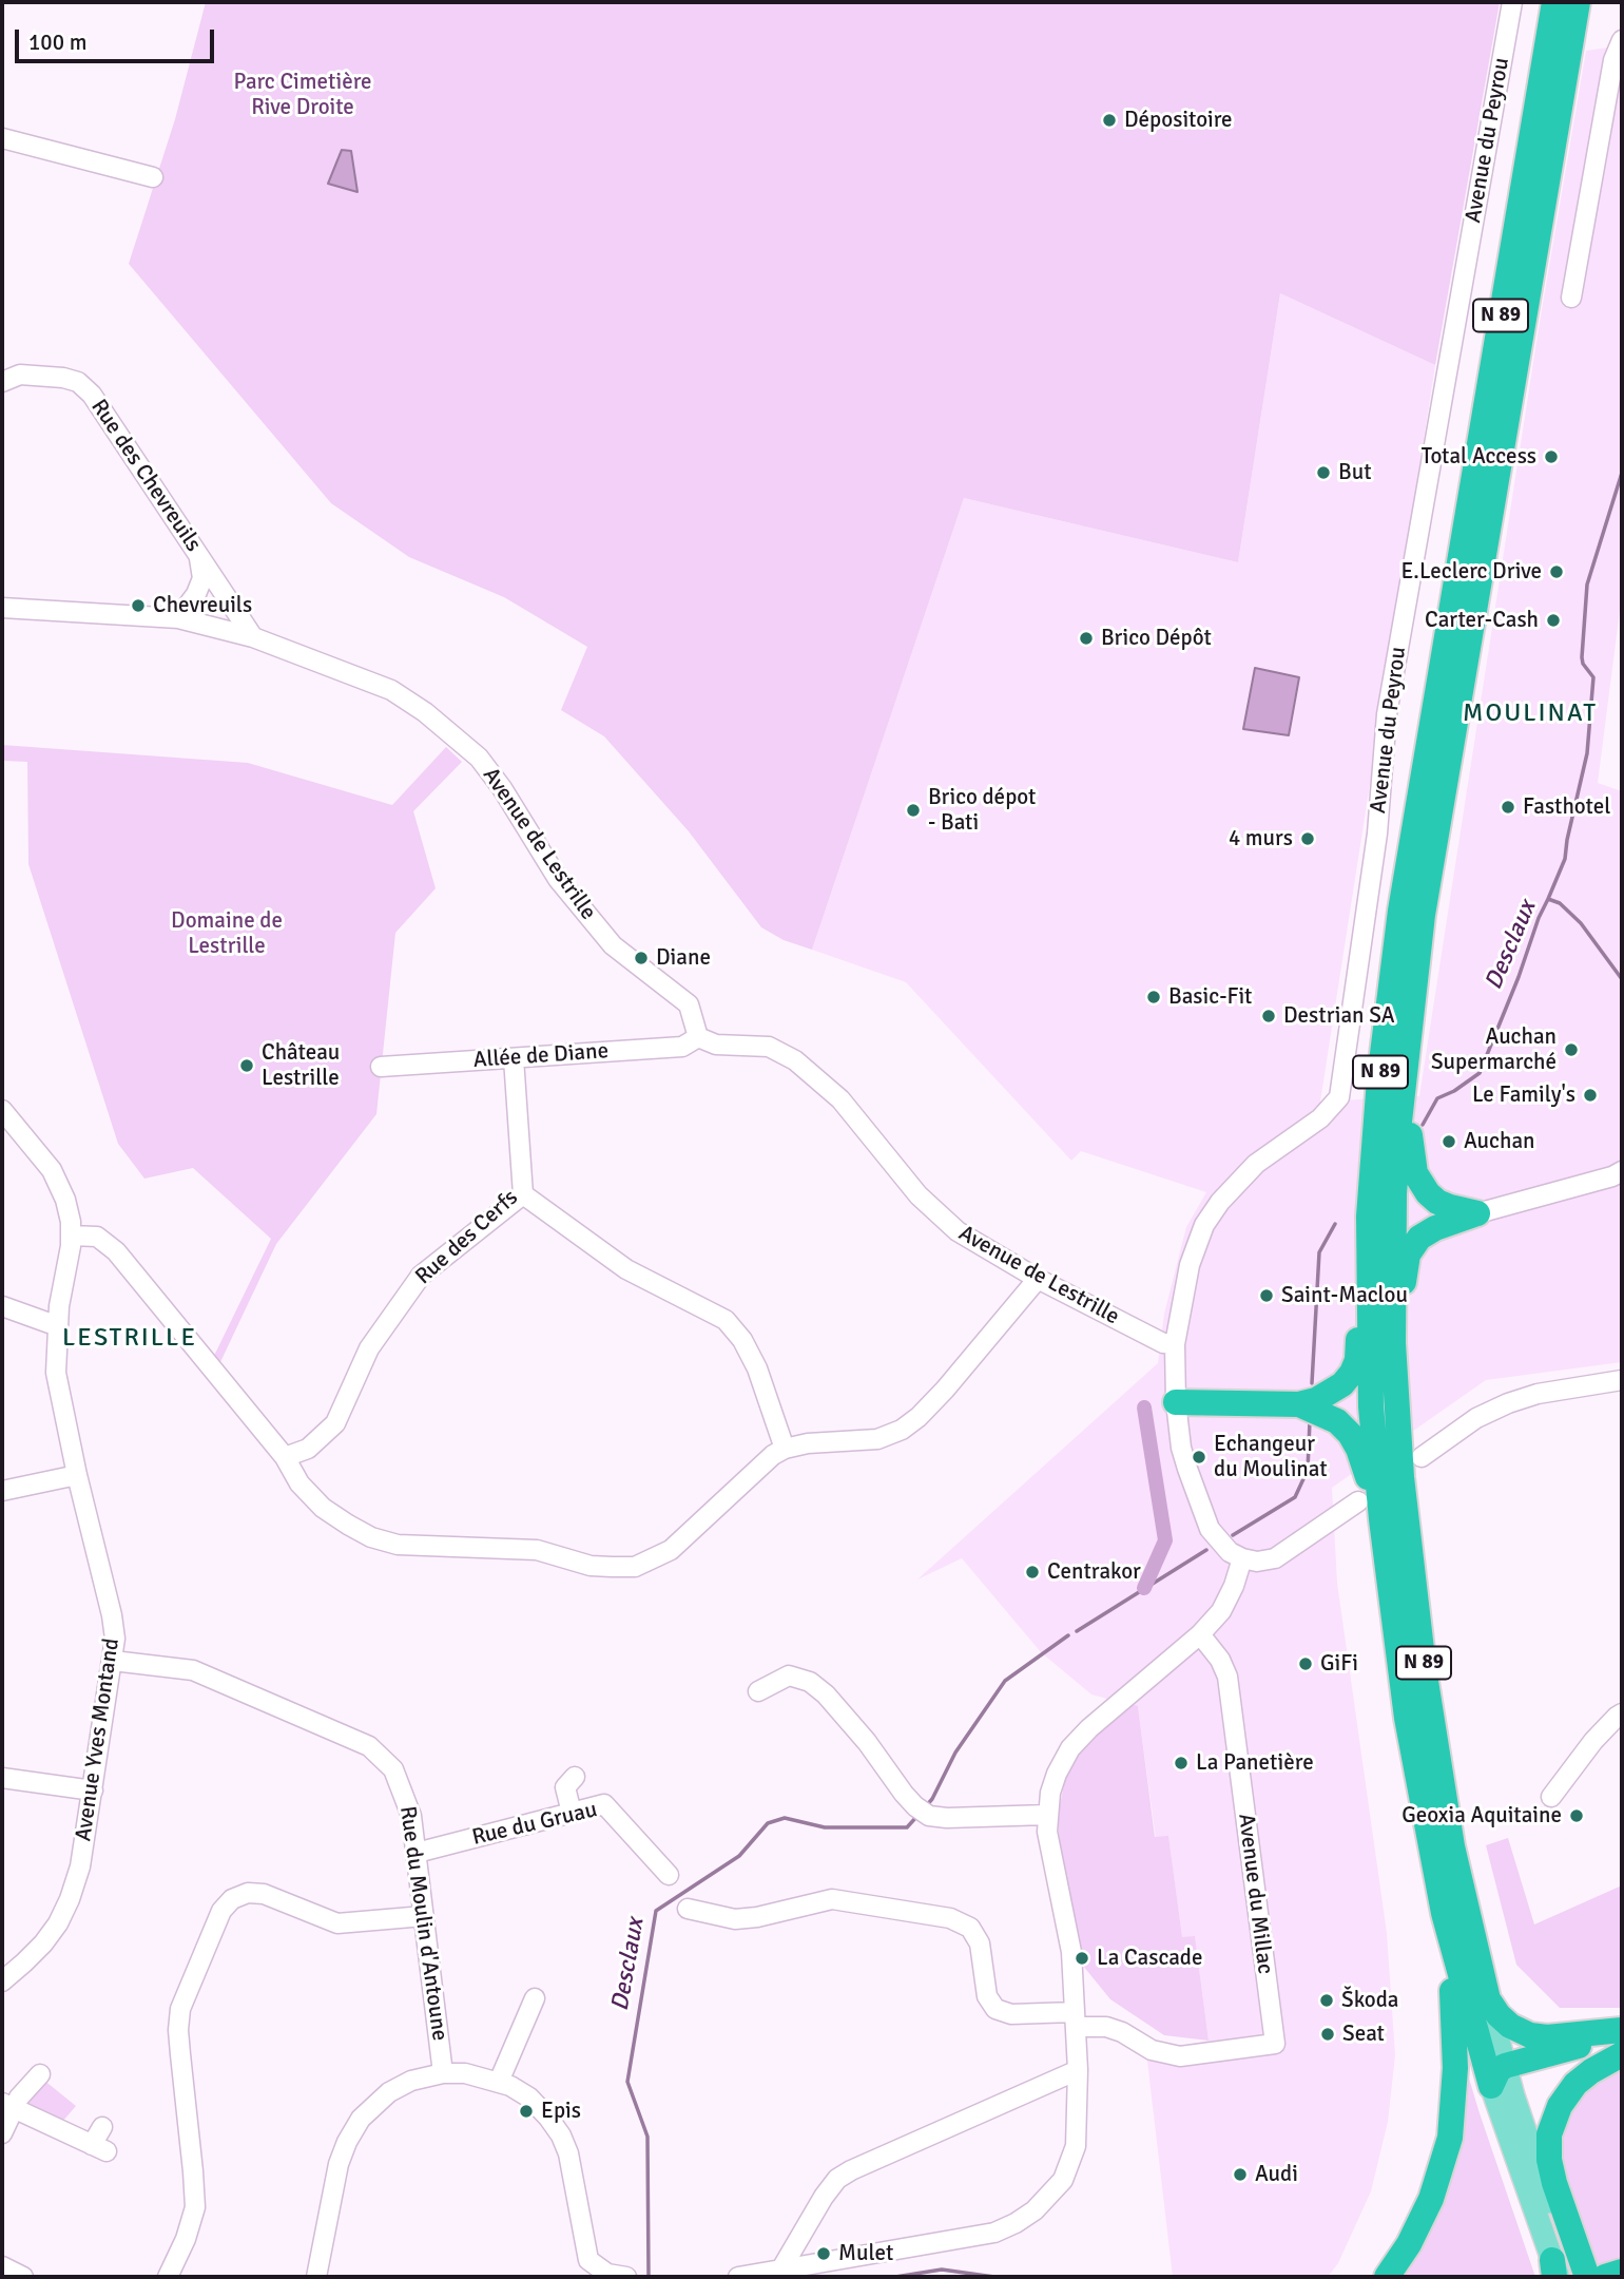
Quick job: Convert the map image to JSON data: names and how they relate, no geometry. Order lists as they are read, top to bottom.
{
  "streets": {
    "highway": ["N 89"],
    "street": [
      "Avenue du Peyrou",
      "Rue des Chevreuils",
      "Avenue de Lestrille",
      "Allée de Diane",
      "Rue des Cerfs",
      "Avenue Yves Montand",
      "Rue du Gruau",
      "Avenue du Millac",
      "Rue du Moulin d'Antoune"
    ]
  },
  "crossings": [
    ["Avenue du Peyrou", "Avenue de Lestrille"],
    ["Rue des Chevreuils", "Avenue de Lestrille"],
    ["Avenue de Lestrille", "Allée de Diane"],
    ["Allée de Diane", "Rue des Cerfs"],
    ["Avenue Yves Montand", "Rue du Moulin d'Antoune"],
    ["Rue du Gruau", "Rue du Moulin d'Antoune"]
  ],
  "districts": ["MOULINAT", "LESTRILLE"],
  "water": ["Desclaux"],
  "parks": ["Parc Cimetière Rive Droite", "Domaine de Lestrille"],
  "places": [
    "Dépositoire",
    "Total Access",
    "But",
    "E.Leclerc Drive",
    "Chevreuils",
    "Carter-Cash",
    "Brico Dépôt",
    "Fasthotel",
    "Brico dépot - Bati",
    "4 murs",
    "Diane",
    "Basic-Fit",
    "Destrian SA",
    "Auchan Supermarché",
    "Château Lestrille",
    "Le Family's",
    "Auchan",
    "Saint-Maclou",
    "Echangeur du Moulinat",
    "Centrakor",
    "GiFi",
    "La Panetière",
    "Geoxia Aquitaine",
    "La Cascade",
    "Škoda",
    "Seat",
    "Epis",
    "Audi",
    "Mulet"
  ],
  "scale_bar": "100 m"
}
